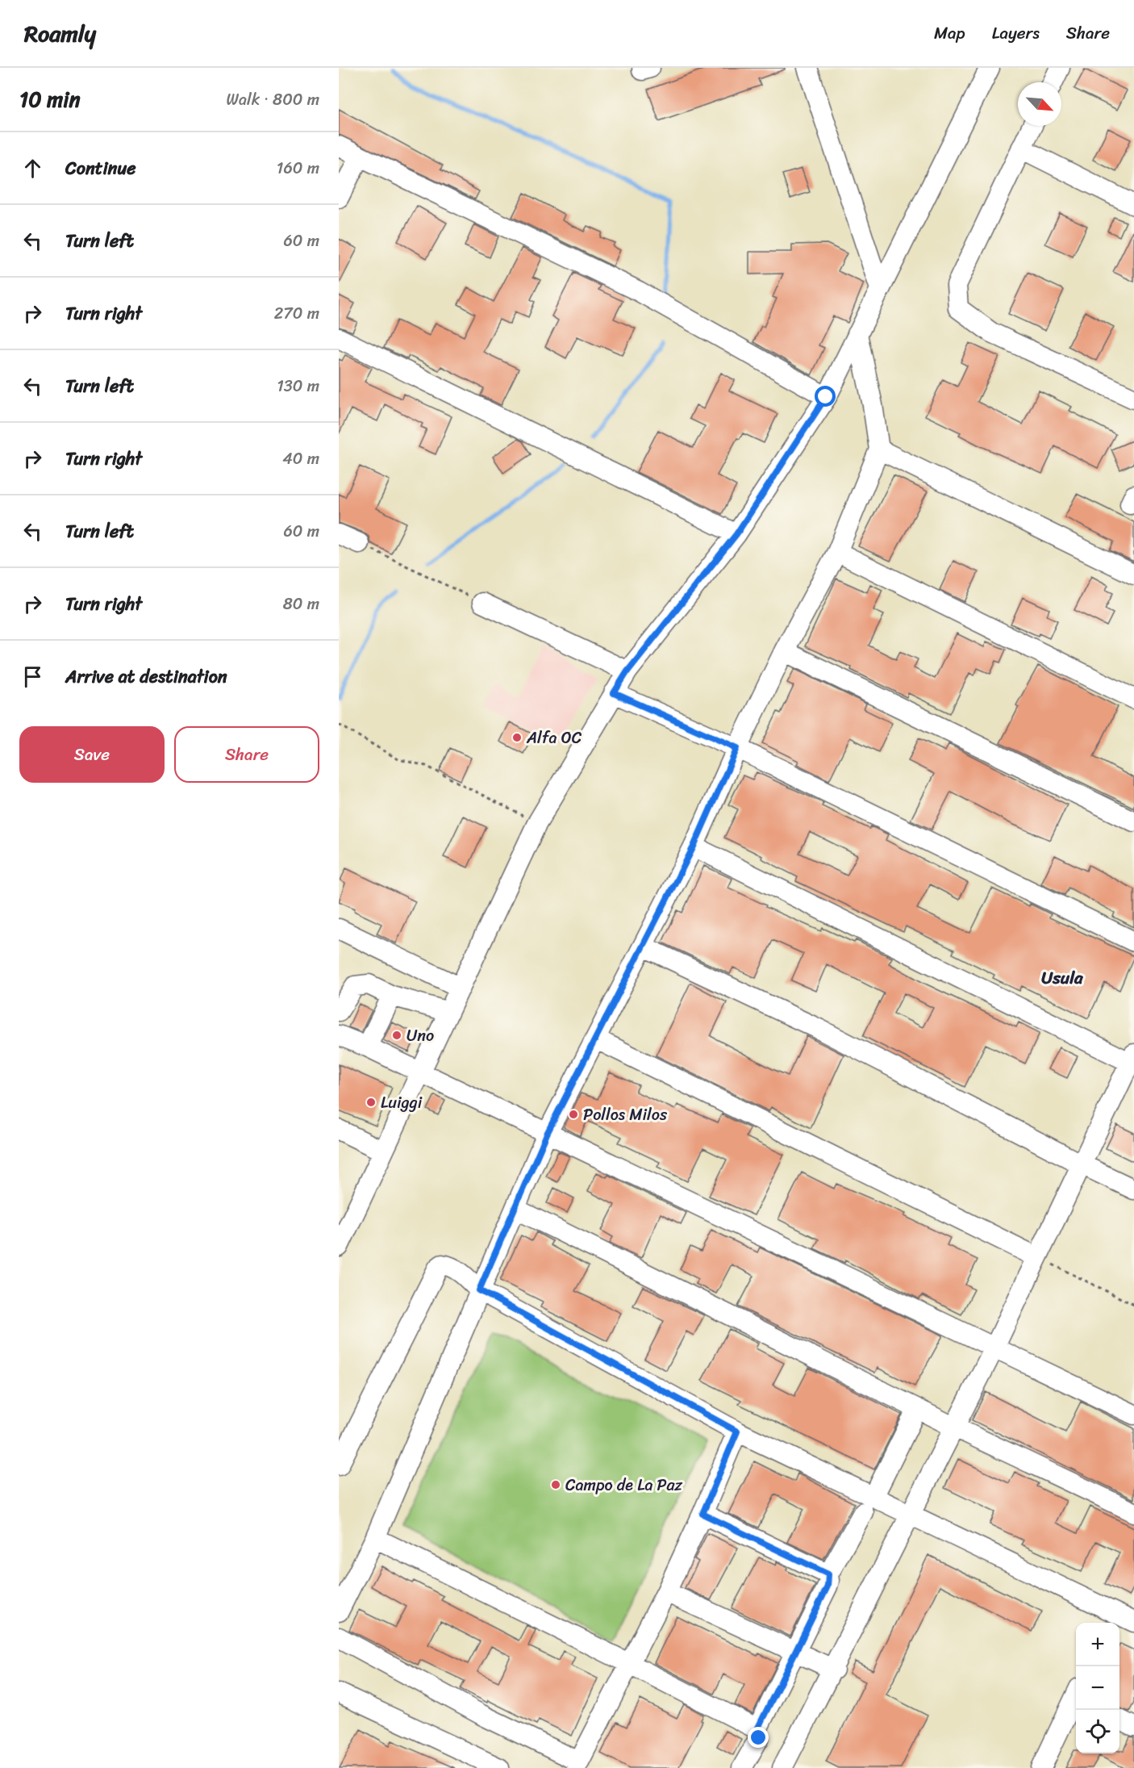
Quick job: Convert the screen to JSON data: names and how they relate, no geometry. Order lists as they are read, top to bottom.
{
  "districts": ["Usula"],
  "places": [
    "Alfa OC",
    "Uno",
    "Luiggi",
    "Pollos Milos",
    "Campo de La Paz"
  ],
  "north": "bottom right",
  "page": {
    "header": "Roamly",
    "nav": ["Map", "Layers", "Share"],
    "heading": ["10 min", "Walk · 800 m"],
    "list": [
      ["Continue", "160 m"],
      ["Turn left", "60 m"],
      ["Turn right", "270 m"],
      ["Turn left", "130 m"],
      ["Turn right", "40 m"],
      ["Turn left", "60 m"],
      ["Turn right", "80 m"],
      "Arrive at destination"
    ],
    "buttons": ["Save", "Share"],
    "map_buttons": ["+", "−"]
  }
}
